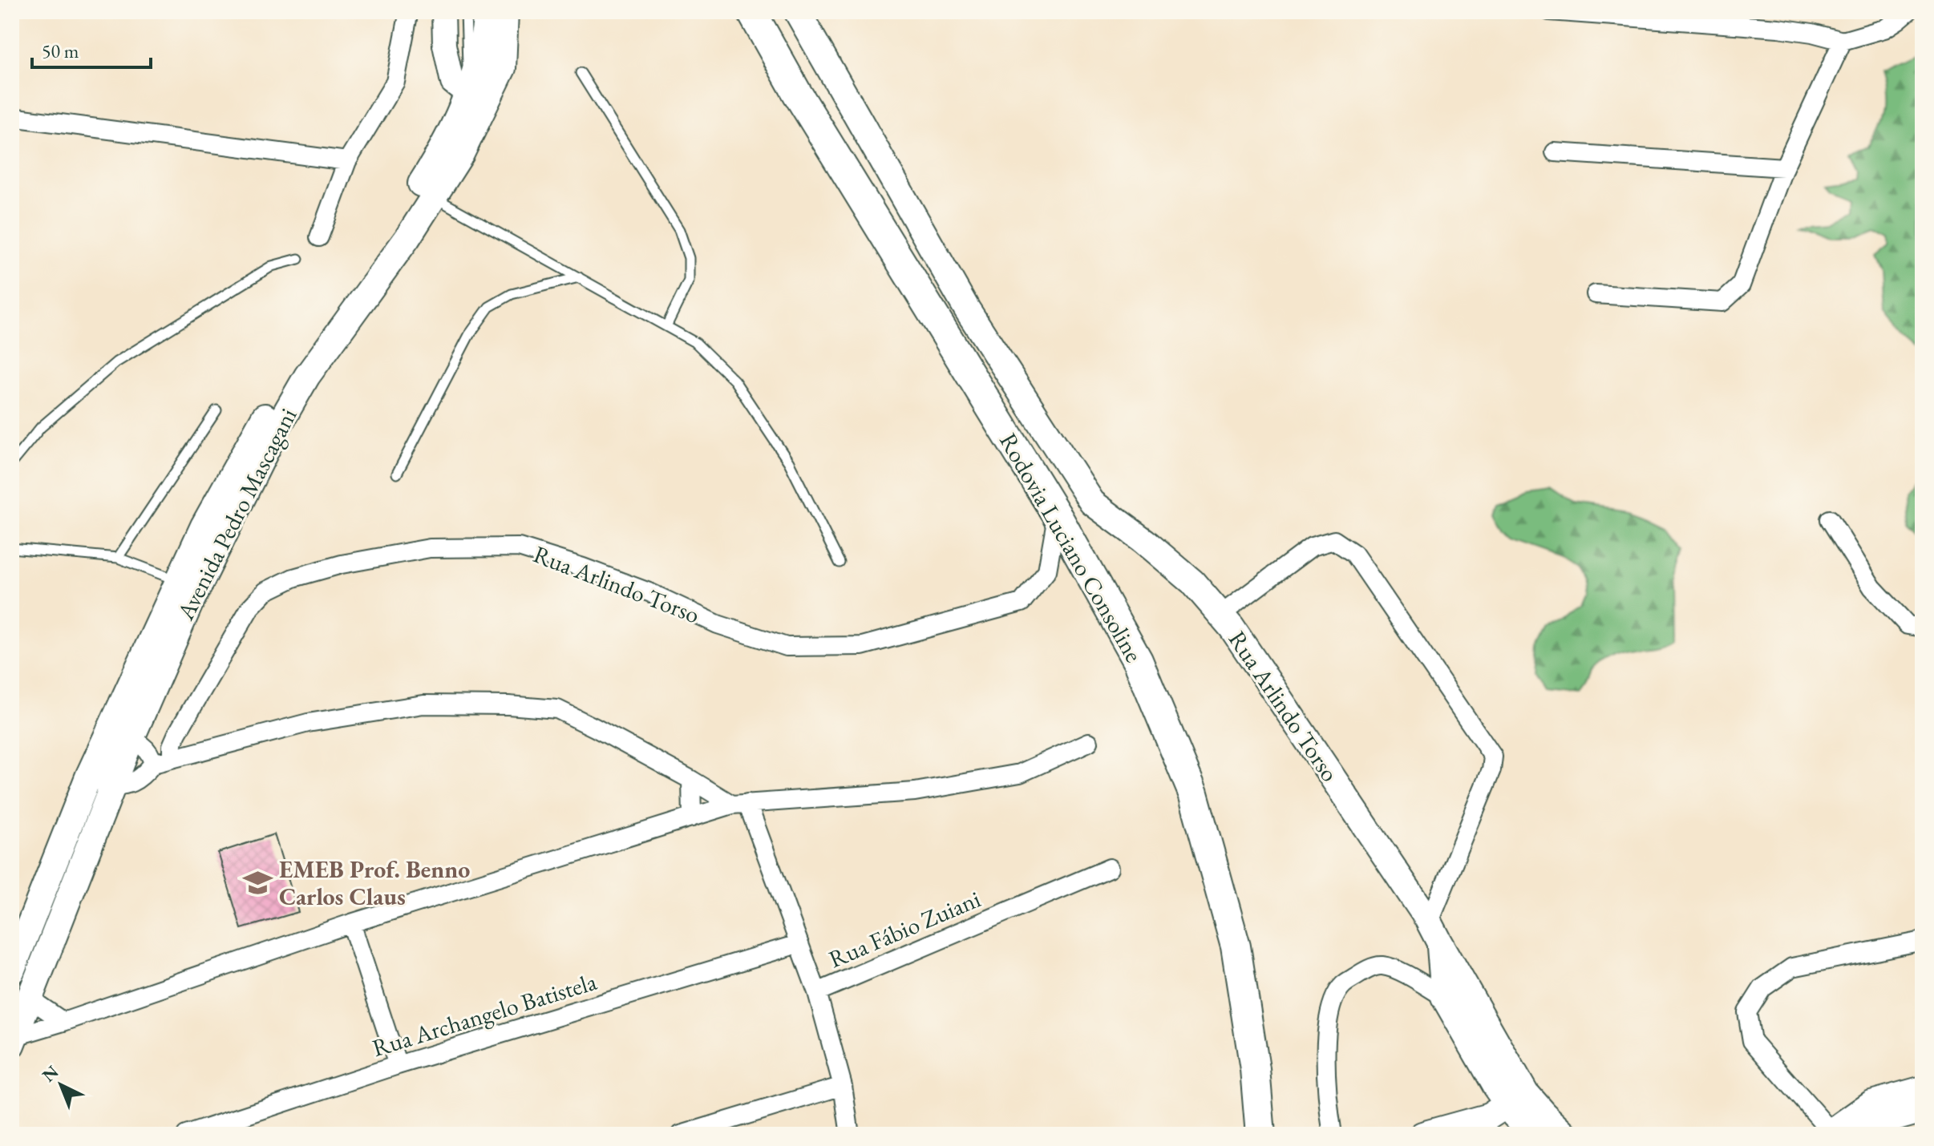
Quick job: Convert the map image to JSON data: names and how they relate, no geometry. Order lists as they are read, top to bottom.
{
  "streets": {
    "main road": ["Avenida Pedro Mascagani", "Rodovia Luciano Consoline", "Rua Arlindo Torso"],
    "street": ["Rua Fábio Zuiani", "Rua Archangelo Batistela"]
  },
  "crossings": [
    ["Rodovia Luciano Consoline", "Rua Arlindo Torso"]
  ],
  "places": {
    "school or university": ["EMEB Prof. Benno Carlos Claus"]
  },
  "scale_bar": "50 m",
  "north": "top left"
}
